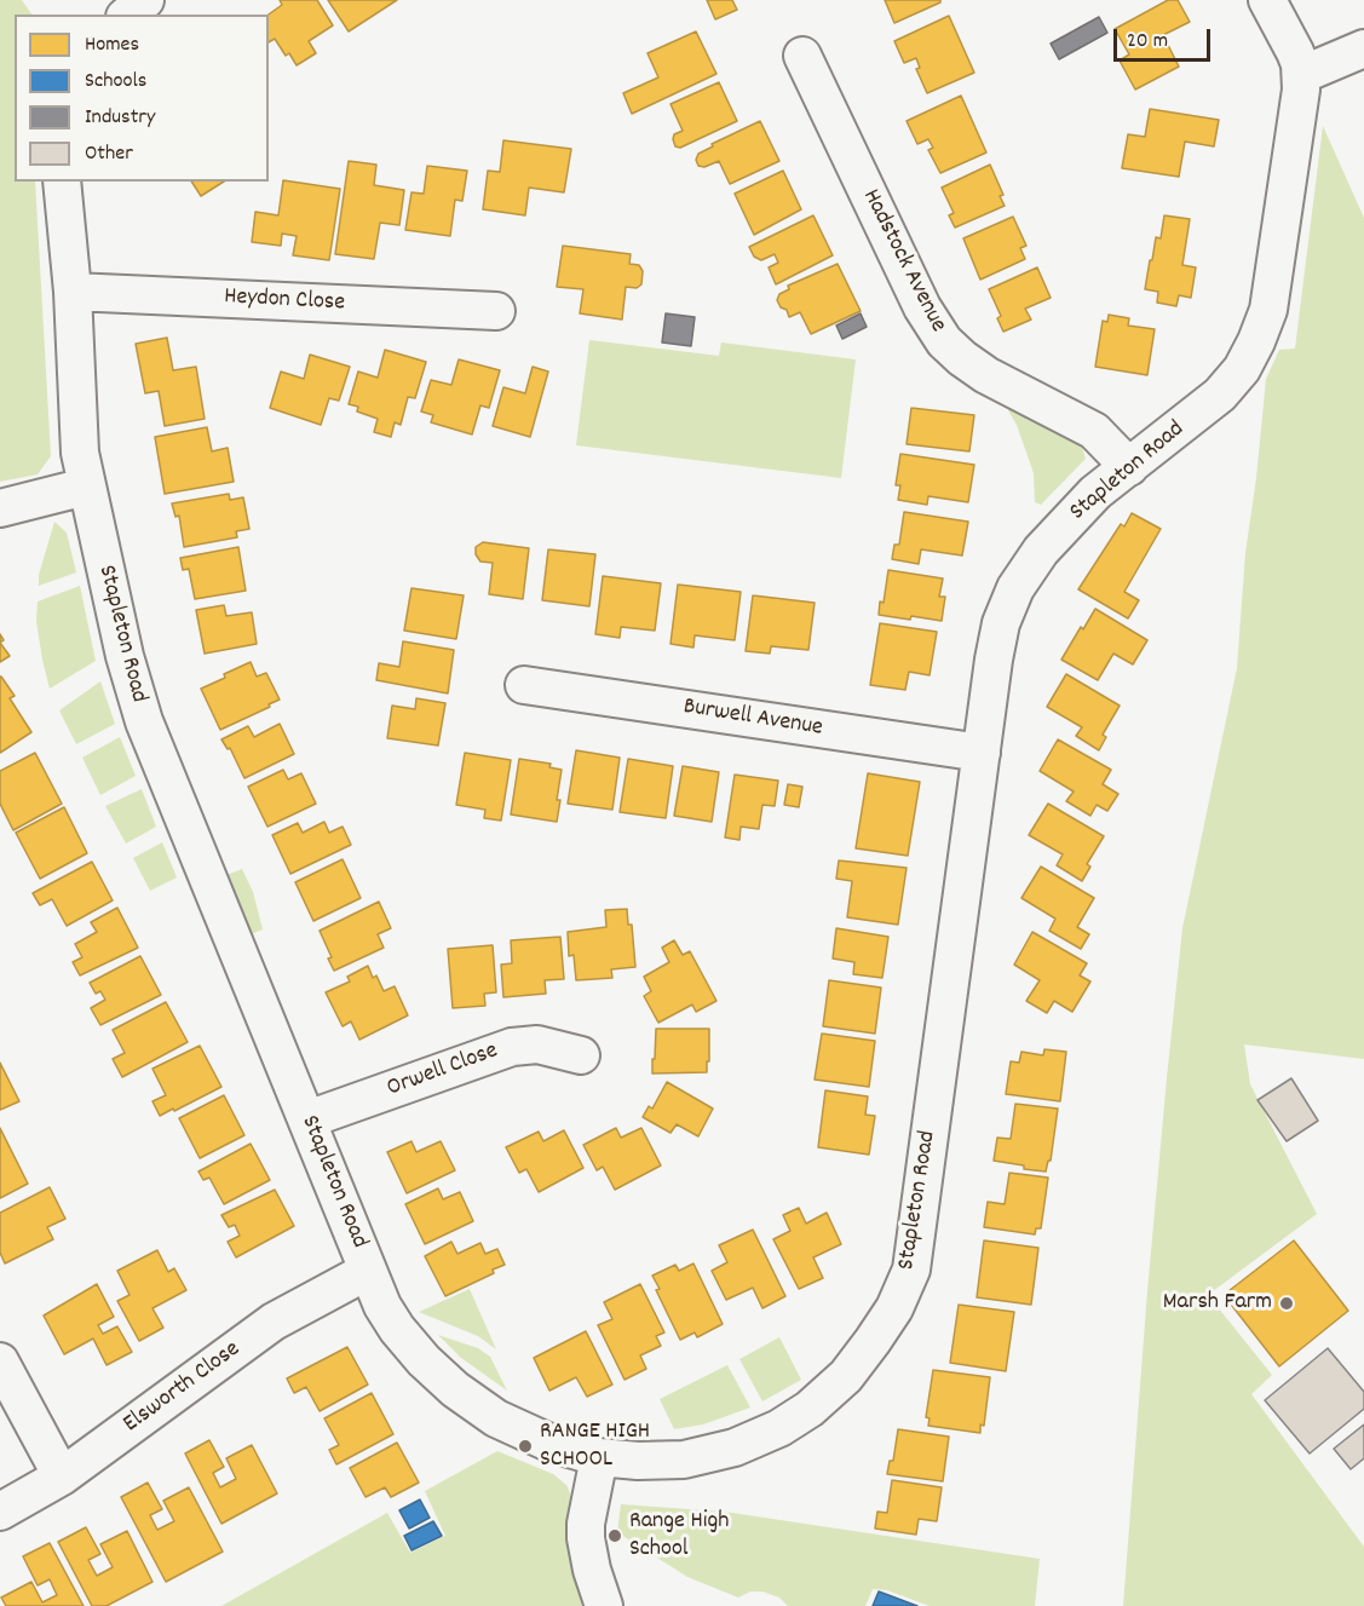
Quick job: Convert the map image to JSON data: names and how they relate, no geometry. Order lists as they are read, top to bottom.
{
  "streets": {
    "street": [
      "Hadstock Avenue",
      "Heydon Close",
      "Stapleton Road",
      "Burwell Avenue",
      "Orwell Close",
      "Elsworth Close"
    ]
  },
  "crossings": [
    ["Hadstock Avenue", "Stapleton Road"],
    ["Heydon Close", "Stapleton Road"],
    ["Stapleton Road", "Burwell Avenue"],
    ["Stapleton Road", "Orwell Close"],
    ["Stapleton Road", "Elsworth Close"]
  ],
  "places": ["Marsh Farm", "RANGE HIGH SCHOOL", "Range High School"],
  "legend": [
    "Homes",
    "Schools",
    "Industry",
    "Other"
  ],
  "scale_bar": "20 m"
}
